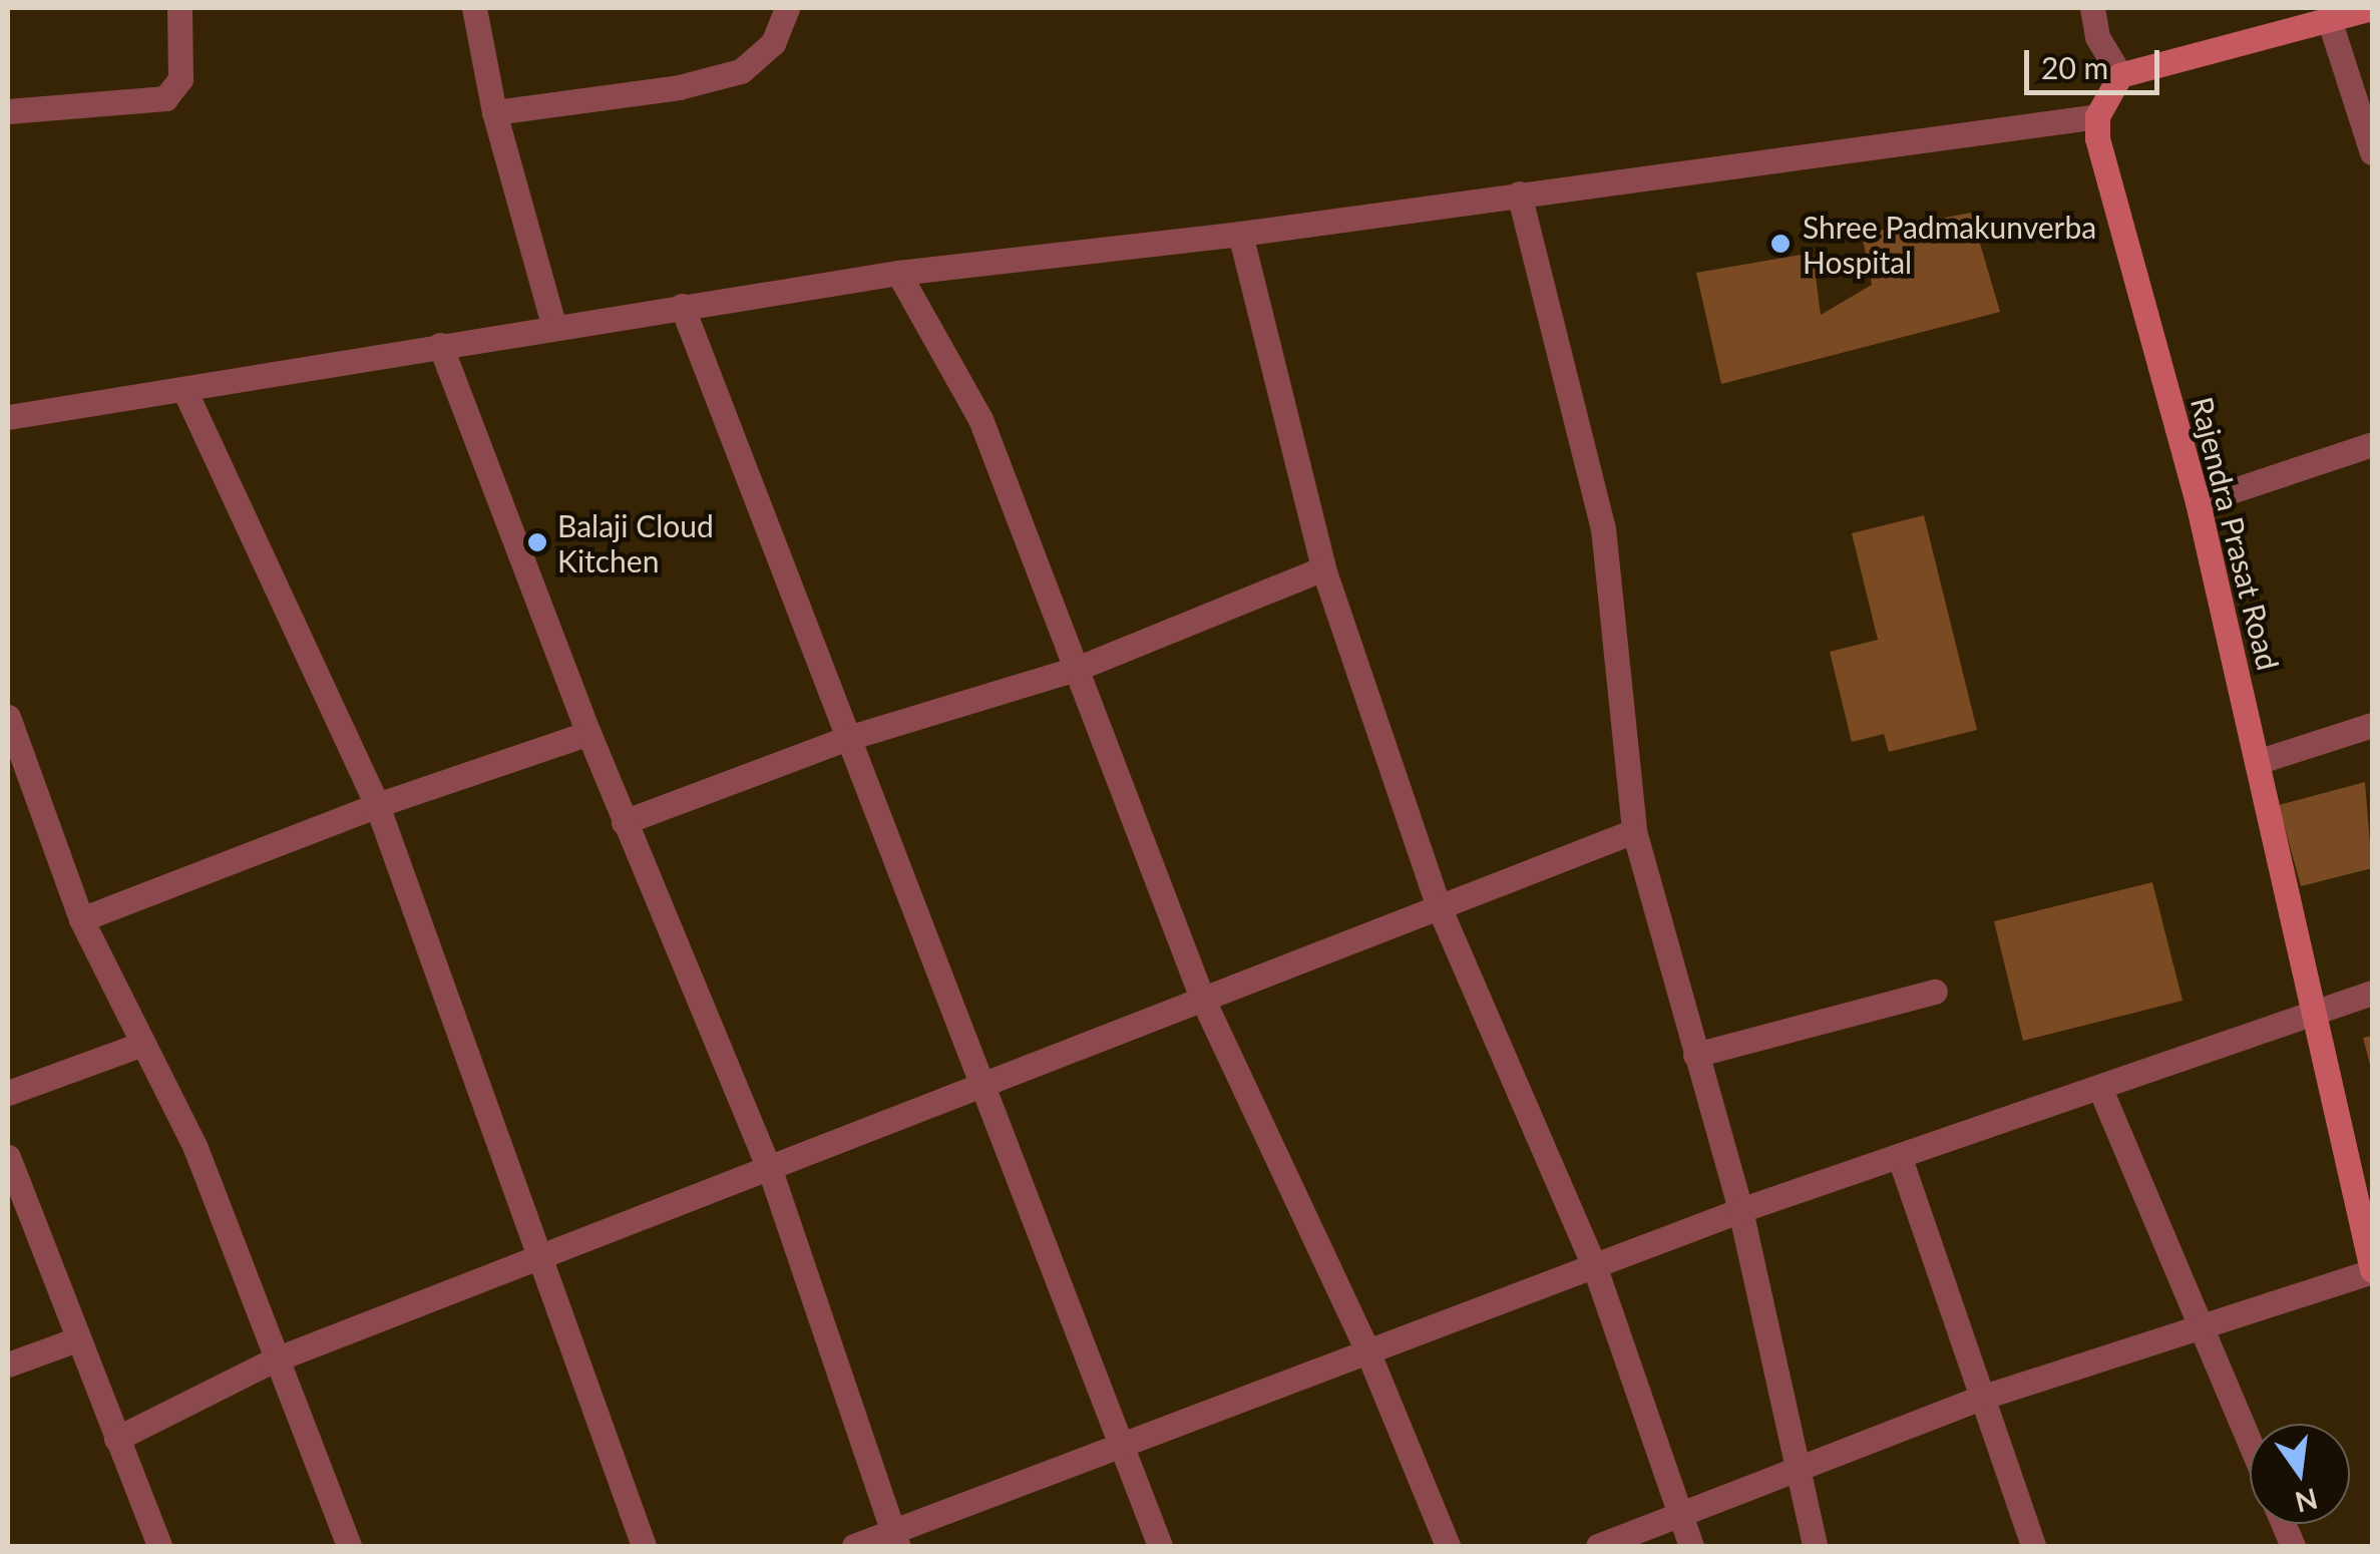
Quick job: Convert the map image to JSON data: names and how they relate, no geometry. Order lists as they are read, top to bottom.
{
  "streets": {
    "street": ["Rajendra Prasat Road"]
  },
  "places": ["Shree Padmakunverba Hospital", "Balaji Cloud Kitchen"],
  "scale_bar": "20 m",
  "north": "bottom"
}
